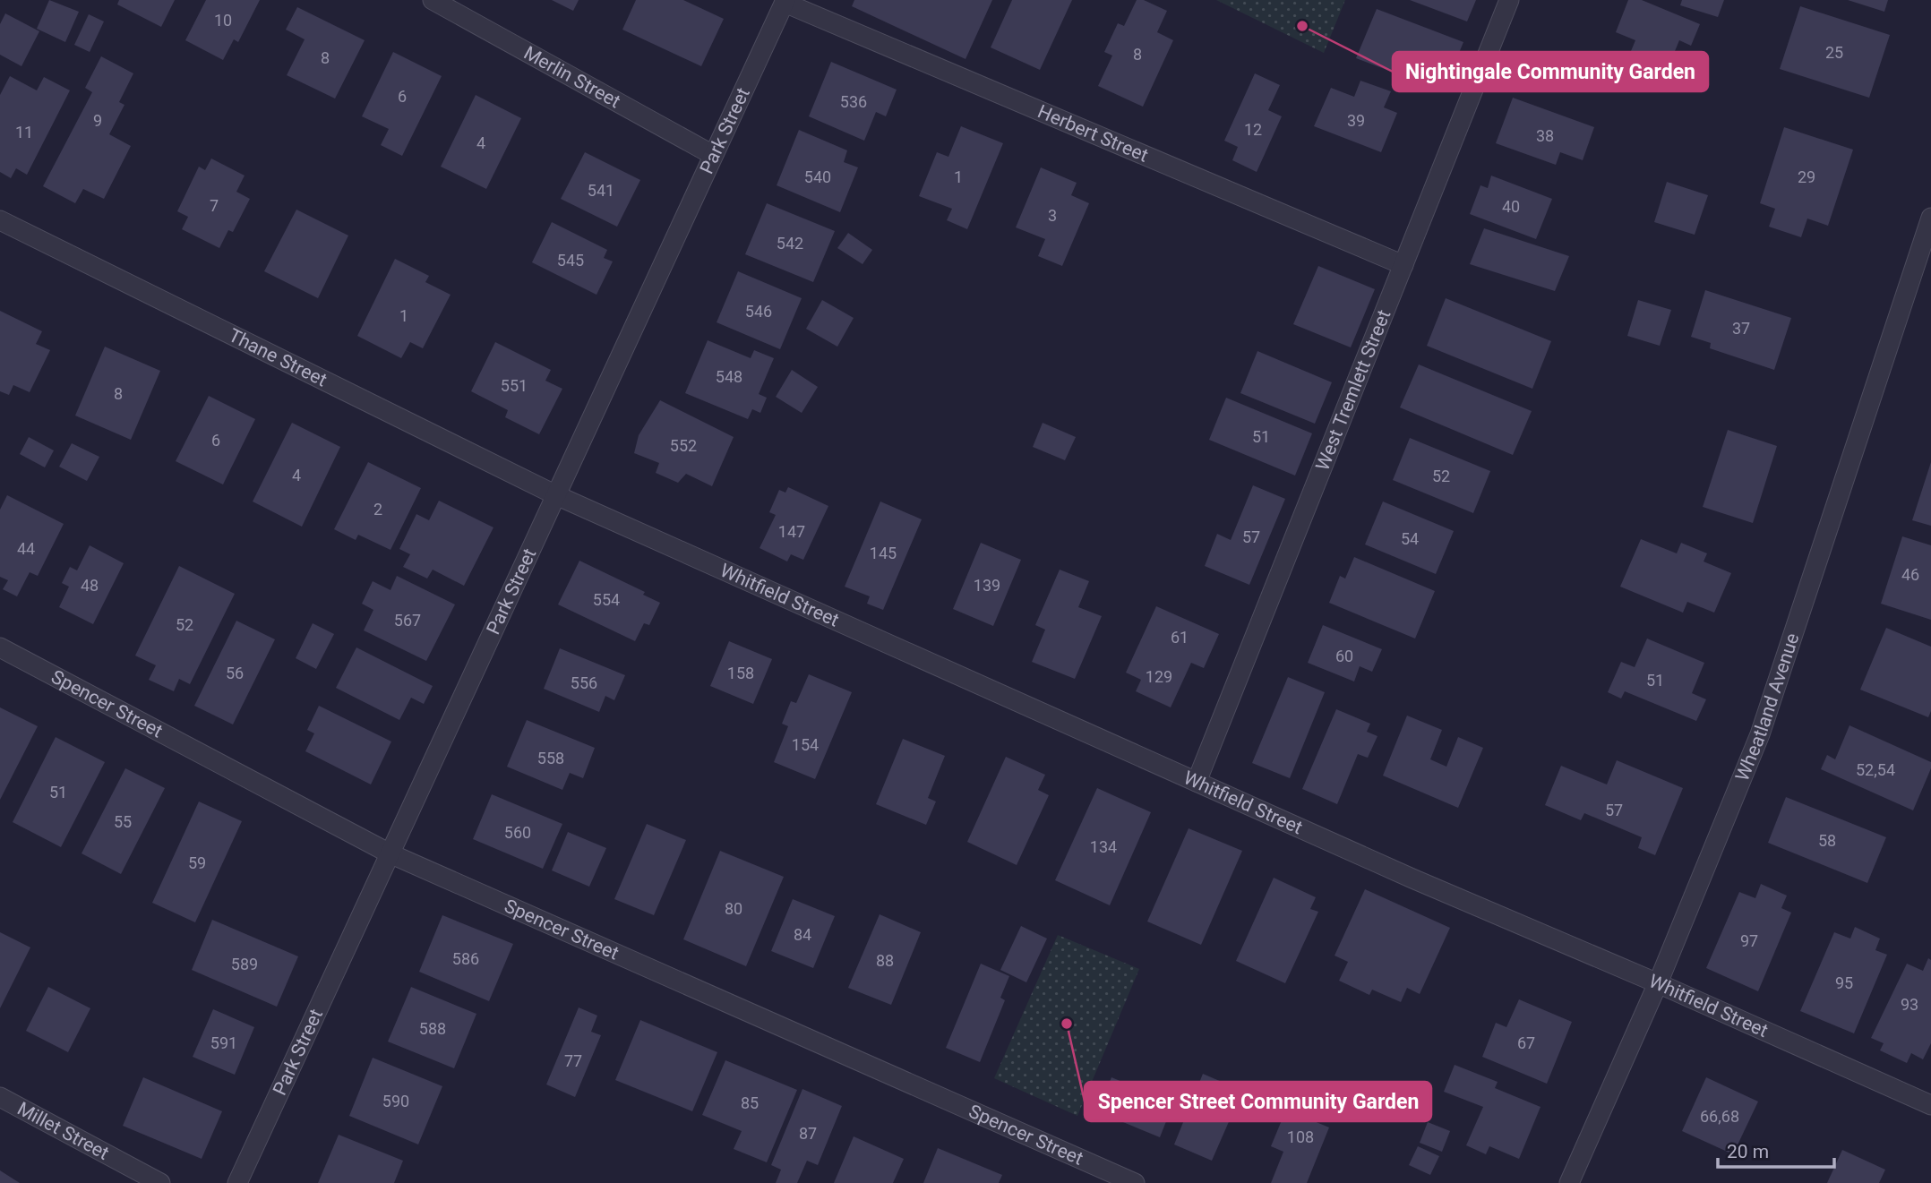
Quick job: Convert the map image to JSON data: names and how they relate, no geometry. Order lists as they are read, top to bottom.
{
  "streets": {
    "street": [
      "Merlin Street",
      "Park Street",
      "Herbert Street",
      "Thane Street",
      "West Tremlett Street",
      "Whitfield Street",
      "Spencer Street",
      "Wheatland Avenue",
      "Millet Street"
    ]
  },
  "crossings": [
    ["Merlin Street", "Park Street"],
    ["Park Street", "Herbert Street"],
    ["Park Street", "Thane Street"],
    ["Park Street", "Whitfield Street"],
    ["Park Street", "Spencer Street"],
    ["Herbert Street", "West Tremlett Street"],
    ["Thane Street", "Whitfield Street"],
    ["West Tremlett Street", "Whitfield Street"],
    ["Whitfield Street", "Wheatland Avenue"]
  ],
  "places": ["Nightingale Community Garden", "Spencer Street Community Garden"],
  "house_numbers": [
    "10",
    "25",
    "8",
    "8",
    "6",
    "536",
    "9",
    "39",
    "12",
    "11",
    "38",
    "4",
    "540",
    "1",
    "29",
    "541",
    "7",
    "40",
    "3",
    "542",
    "545",
    "546",
    "1",
    "37",
    "548",
    "551",
    "8",
    "51",
    "6",
    "552",
    "4",
    "52",
    "2",
    "147",
    "57",
    "54",
    "44",
    "145",
    "46",
    "48",
    "139",
    "554",
    "567",
    "52",
    "61",
    "60",
    "56",
    "158",
    "129",
    "51",
    "556",
    "154",
    "558",
    "52,54",
    "51",
    "57",
    "55",
    "560",
    "58",
    "134",
    "59",
    "80",
    "84",
    "97",
    "586",
    "88",
    "589",
    "95",
    "93",
    "588",
    "591",
    "67",
    "77",
    "590",
    "85",
    "66,68",
    "87",
    "108"
  ],
  "scale_bar": "20 m"
}
